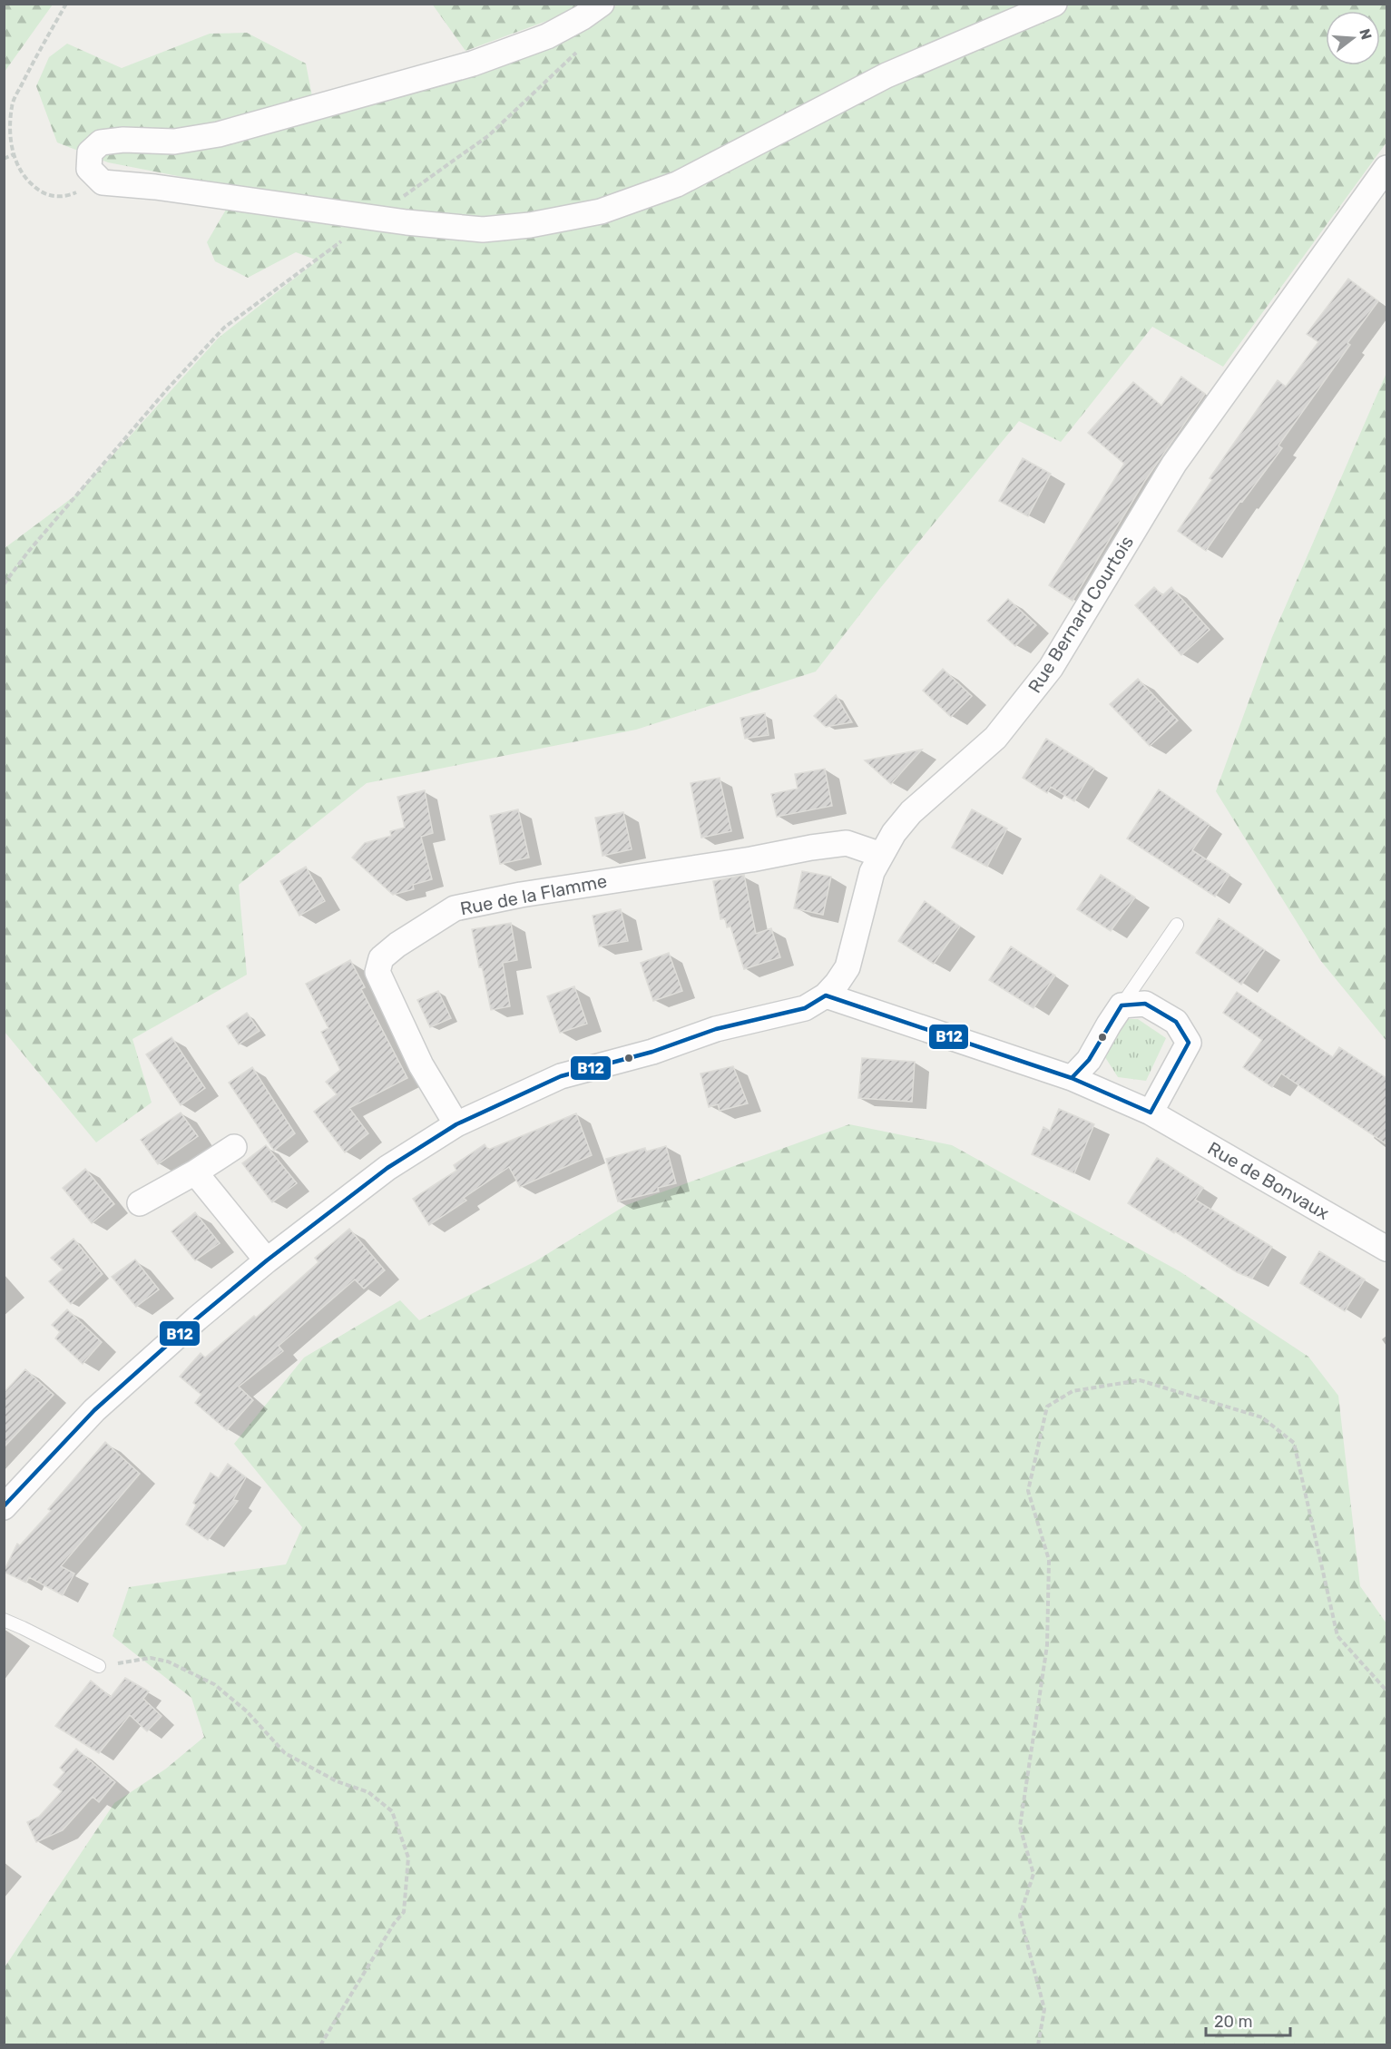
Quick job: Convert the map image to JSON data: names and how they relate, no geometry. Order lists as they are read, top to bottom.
{
  "streets": {
    "street": ["Rue Bernard Courtois", "Rue de la Flamme", "Rue de Bonvaux"]
  },
  "crossings": [
    ["Rue Bernard Courtois", "Rue de la Flamme"],
    ["Rue Bernard Courtois", "Rue de Bonvaux"]
  ],
  "lines": ["transit line B12"],
  "scale_bar": "20 m",
  "north": "right"
}
